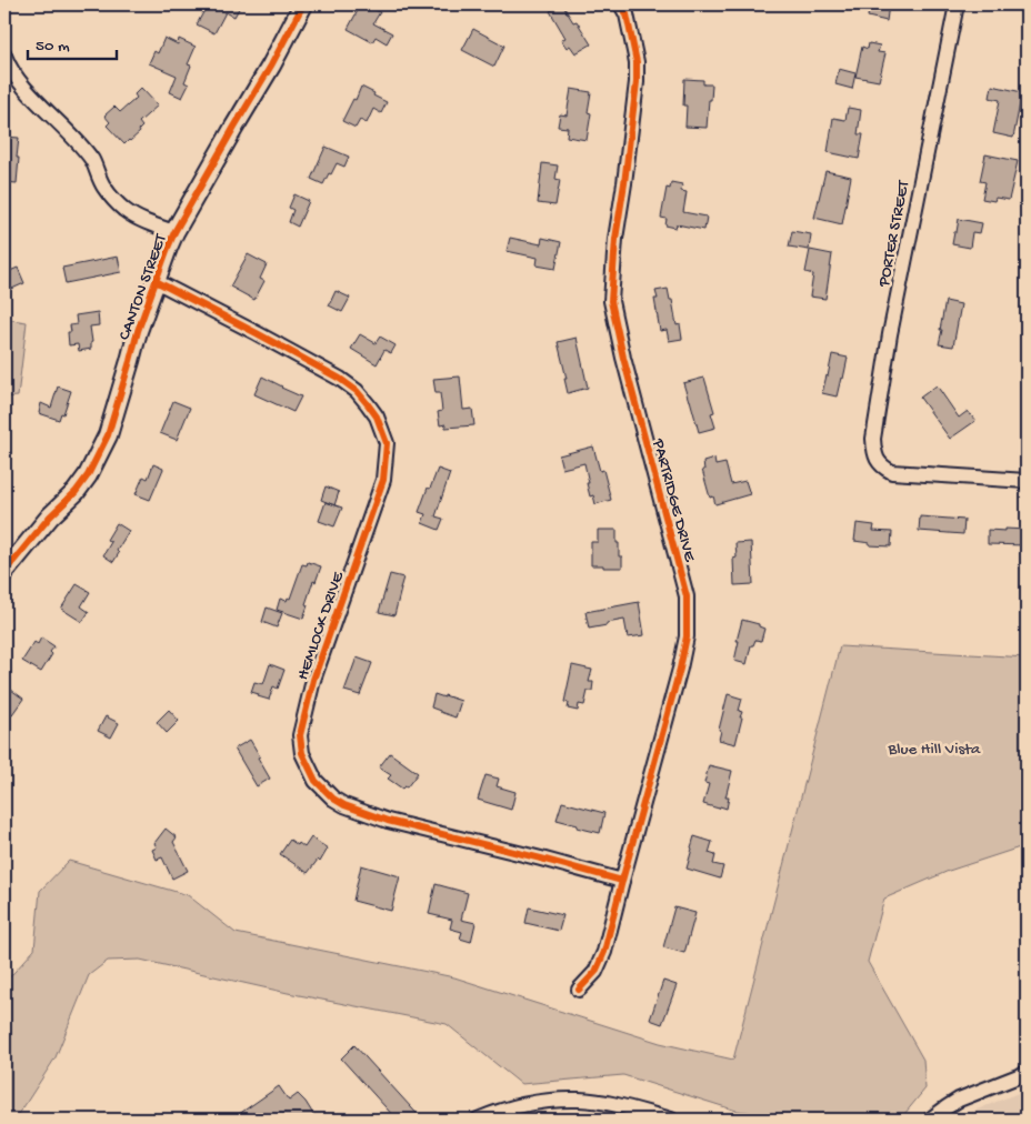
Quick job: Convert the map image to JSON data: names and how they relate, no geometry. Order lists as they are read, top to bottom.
{
  "streets": {
    "main road": ["CANTON STREET"],
    "street": ["PORTER STREET", "PARTRIDGE DRIVE", "HEMLOCK DRIVE"]
  },
  "crossings": [
    ["CANTON STREET", "HEMLOCK DRIVE"],
    ["PARTRIDGE DRIVE", "HEMLOCK DRIVE"]
  ],
  "parks": ["Blue Hill Vista"],
  "scale_bar": "50 m"
}
